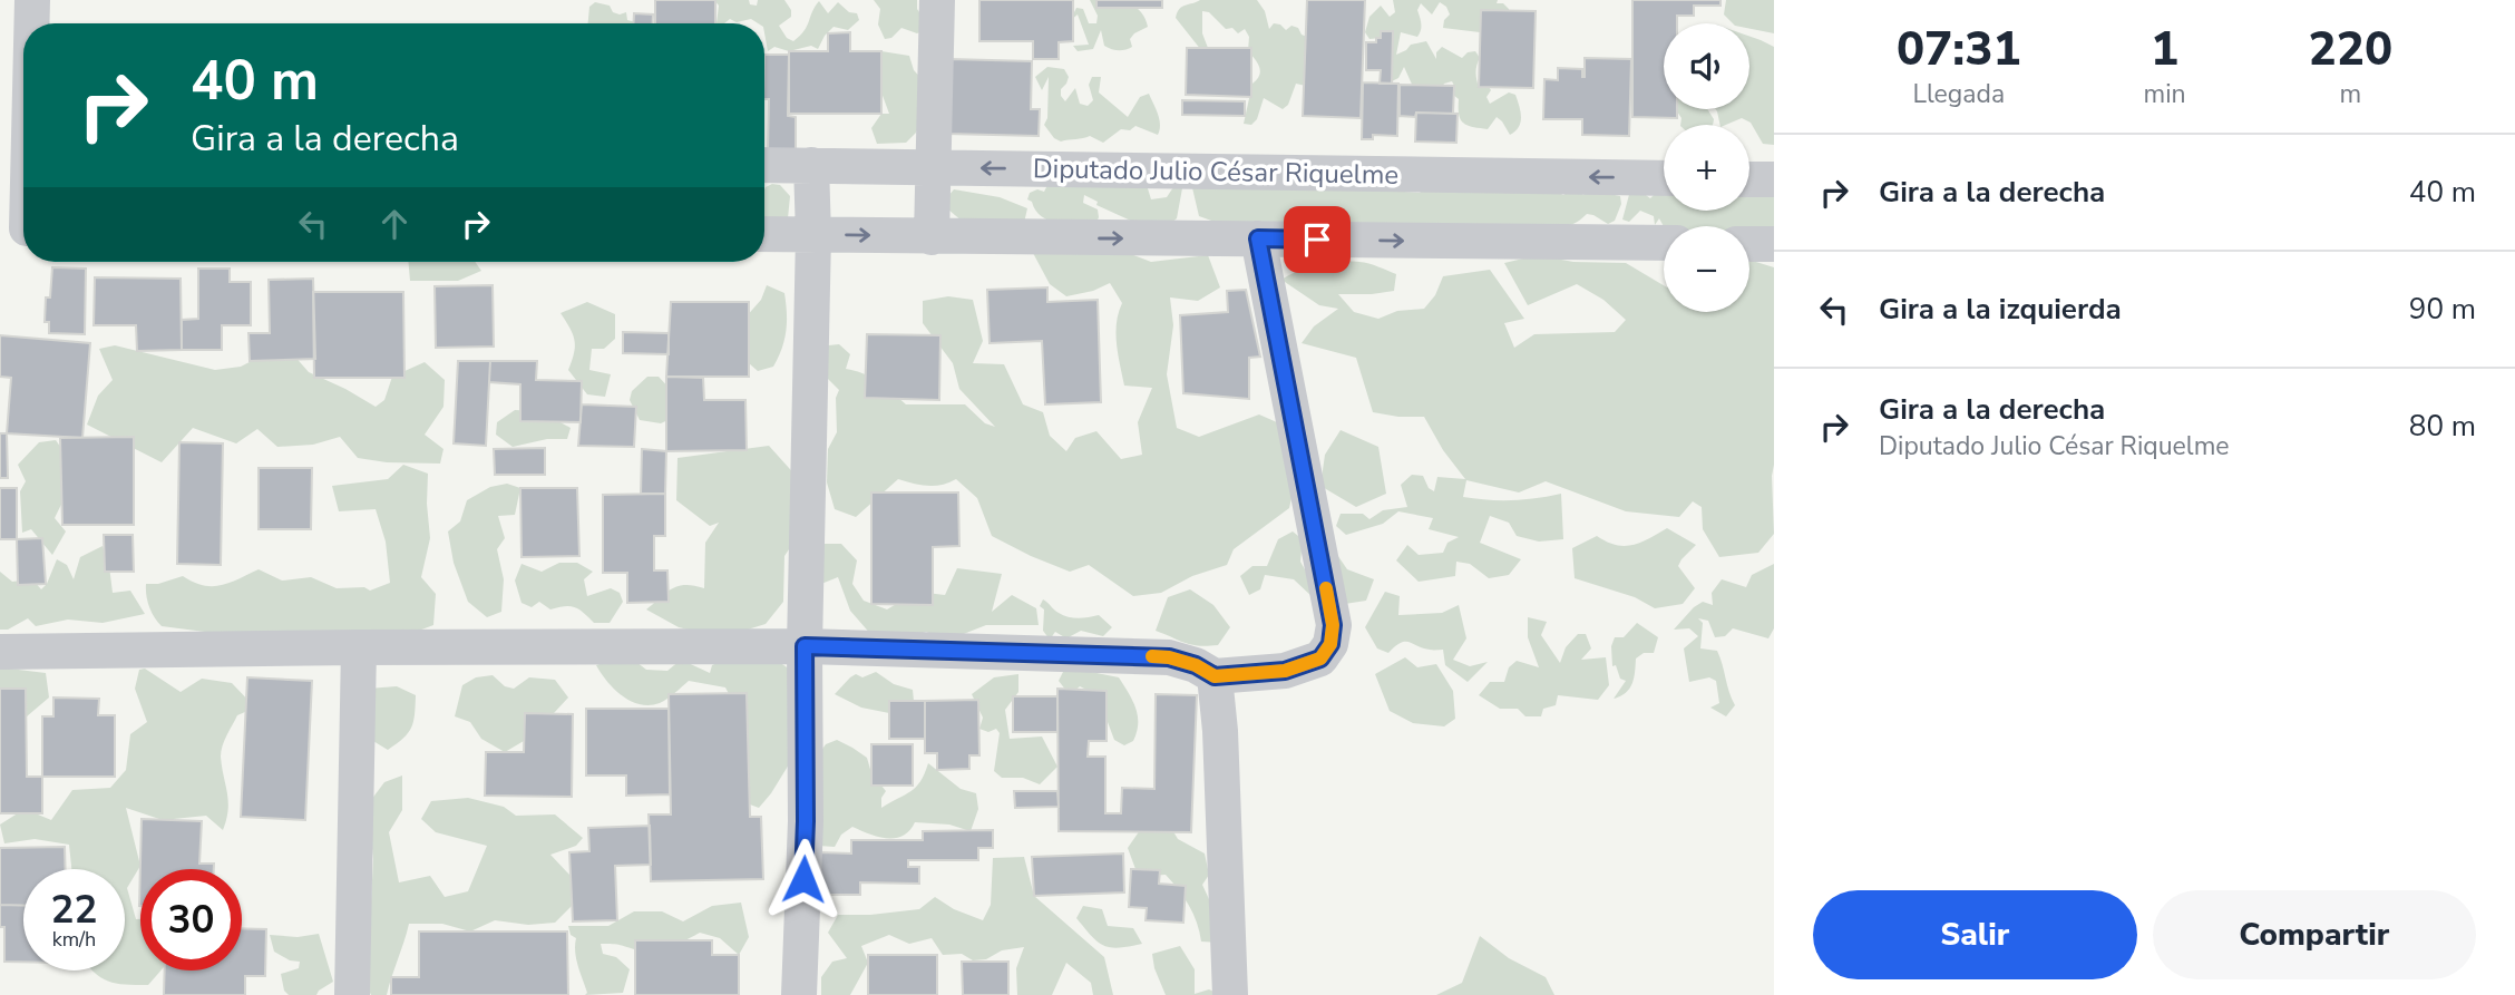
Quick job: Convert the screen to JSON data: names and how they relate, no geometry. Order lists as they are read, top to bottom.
{
  "streets": {
    "street": ["Diputado Julio César Riquelme"]
  },
  "page": {
    "eta": [
      "07:31",
      "Llegada",
      "1",
      "min",
      "220",
      "m"
    ],
    "map_buttons": ["+", "−"],
    "turn": ["40 m", "Gira a la derecha"],
    "list": [
      {
        "name": "Gira a la derecha",
        "value": "40 m"
      },
      {
        "name": "Gira a la izquierda",
        "value": "90 m"
      },
      {
        "name": "Gira a la derecha",
        "note": "Diputado Julio César Riquelme",
        "value": "80 m"
      }
    ],
    "speed": "22 km/h",
    "limit": "30",
    "buttons": ["Salir", "Compartir"]
  }
}
